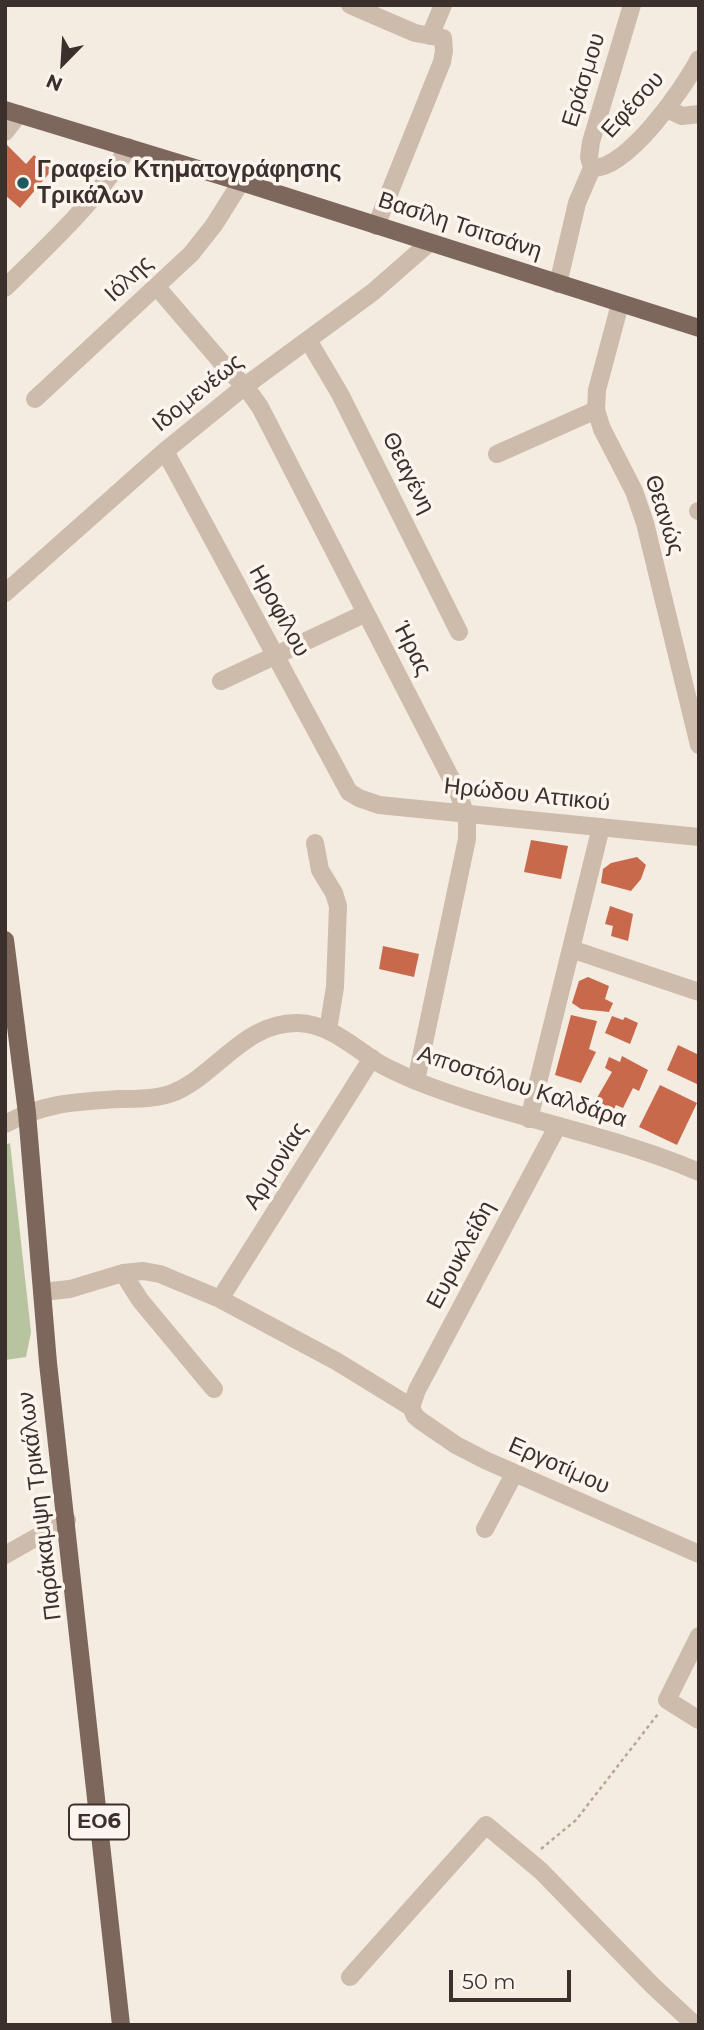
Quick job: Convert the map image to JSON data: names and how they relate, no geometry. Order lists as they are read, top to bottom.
{
  "streets": {
    "main road": ["Βασίλη Τσιτσάνη", "Παράκαμψη Τρικάλων", "ΕΟ6"],
    "street": [
      "Εράσμου",
      "Εφέσου",
      "Ιόλης",
      "Ιδομενέως",
      "Θεαγένη",
      "Θεανώς",
      "Ηροφίλου",
      "Ήρας",
      "Ηρώδου Αττικού",
      "Αποστόλου Καλδάρα",
      "Αρμονίας",
      "Ευρυκλείδη",
      "Εργοτίμου"
    ]
  },
  "crossings": [
    ["Εράσμου", "Εφέσου"],
    ["Βασίλη Τσιτσάνη", "Ιόλης"],
    ["Βασίλη Τσιτσάνη", "Ιδομενέως"],
    ["Βασίλη Τσιτσάνη", "Θεανώς"],
    ["Ιόλης", "Ήρας"],
    ["Ιδομενέως", "Θεαγένη"],
    ["Ιδομενέως", "Ηροφίλου"],
    ["Ιδομενέως", "Ήρας"],
    ["Ηροφίλου", "Ηρώδου Αττικού"],
    ["Ήρας", "Ηρώδου Αττικού"],
    ["Ήρας", "Αποστόλου Καλδάρα"],
    ["Αποστόλου Καλδάρα", "Αρμονίας"],
    ["Αποστόλου Καλδάρα", "Ευρυκλείδη"],
    ["Αποστόλου Καλδάρα", "Παράκαμψη Τρικάλων"],
    ["Αρμονίας", "Εργοτίμου"],
    ["Ευρυκλείδη", "Εργοτίμου"],
    ["Εργοτίμου", "Παράκαμψη Τρικάλων"]
  ],
  "places": ["Γραφείο Κτηματογράφησης Τρικάλων"],
  "scale_bar": "50 m",
  "north": "bottom left"
}
